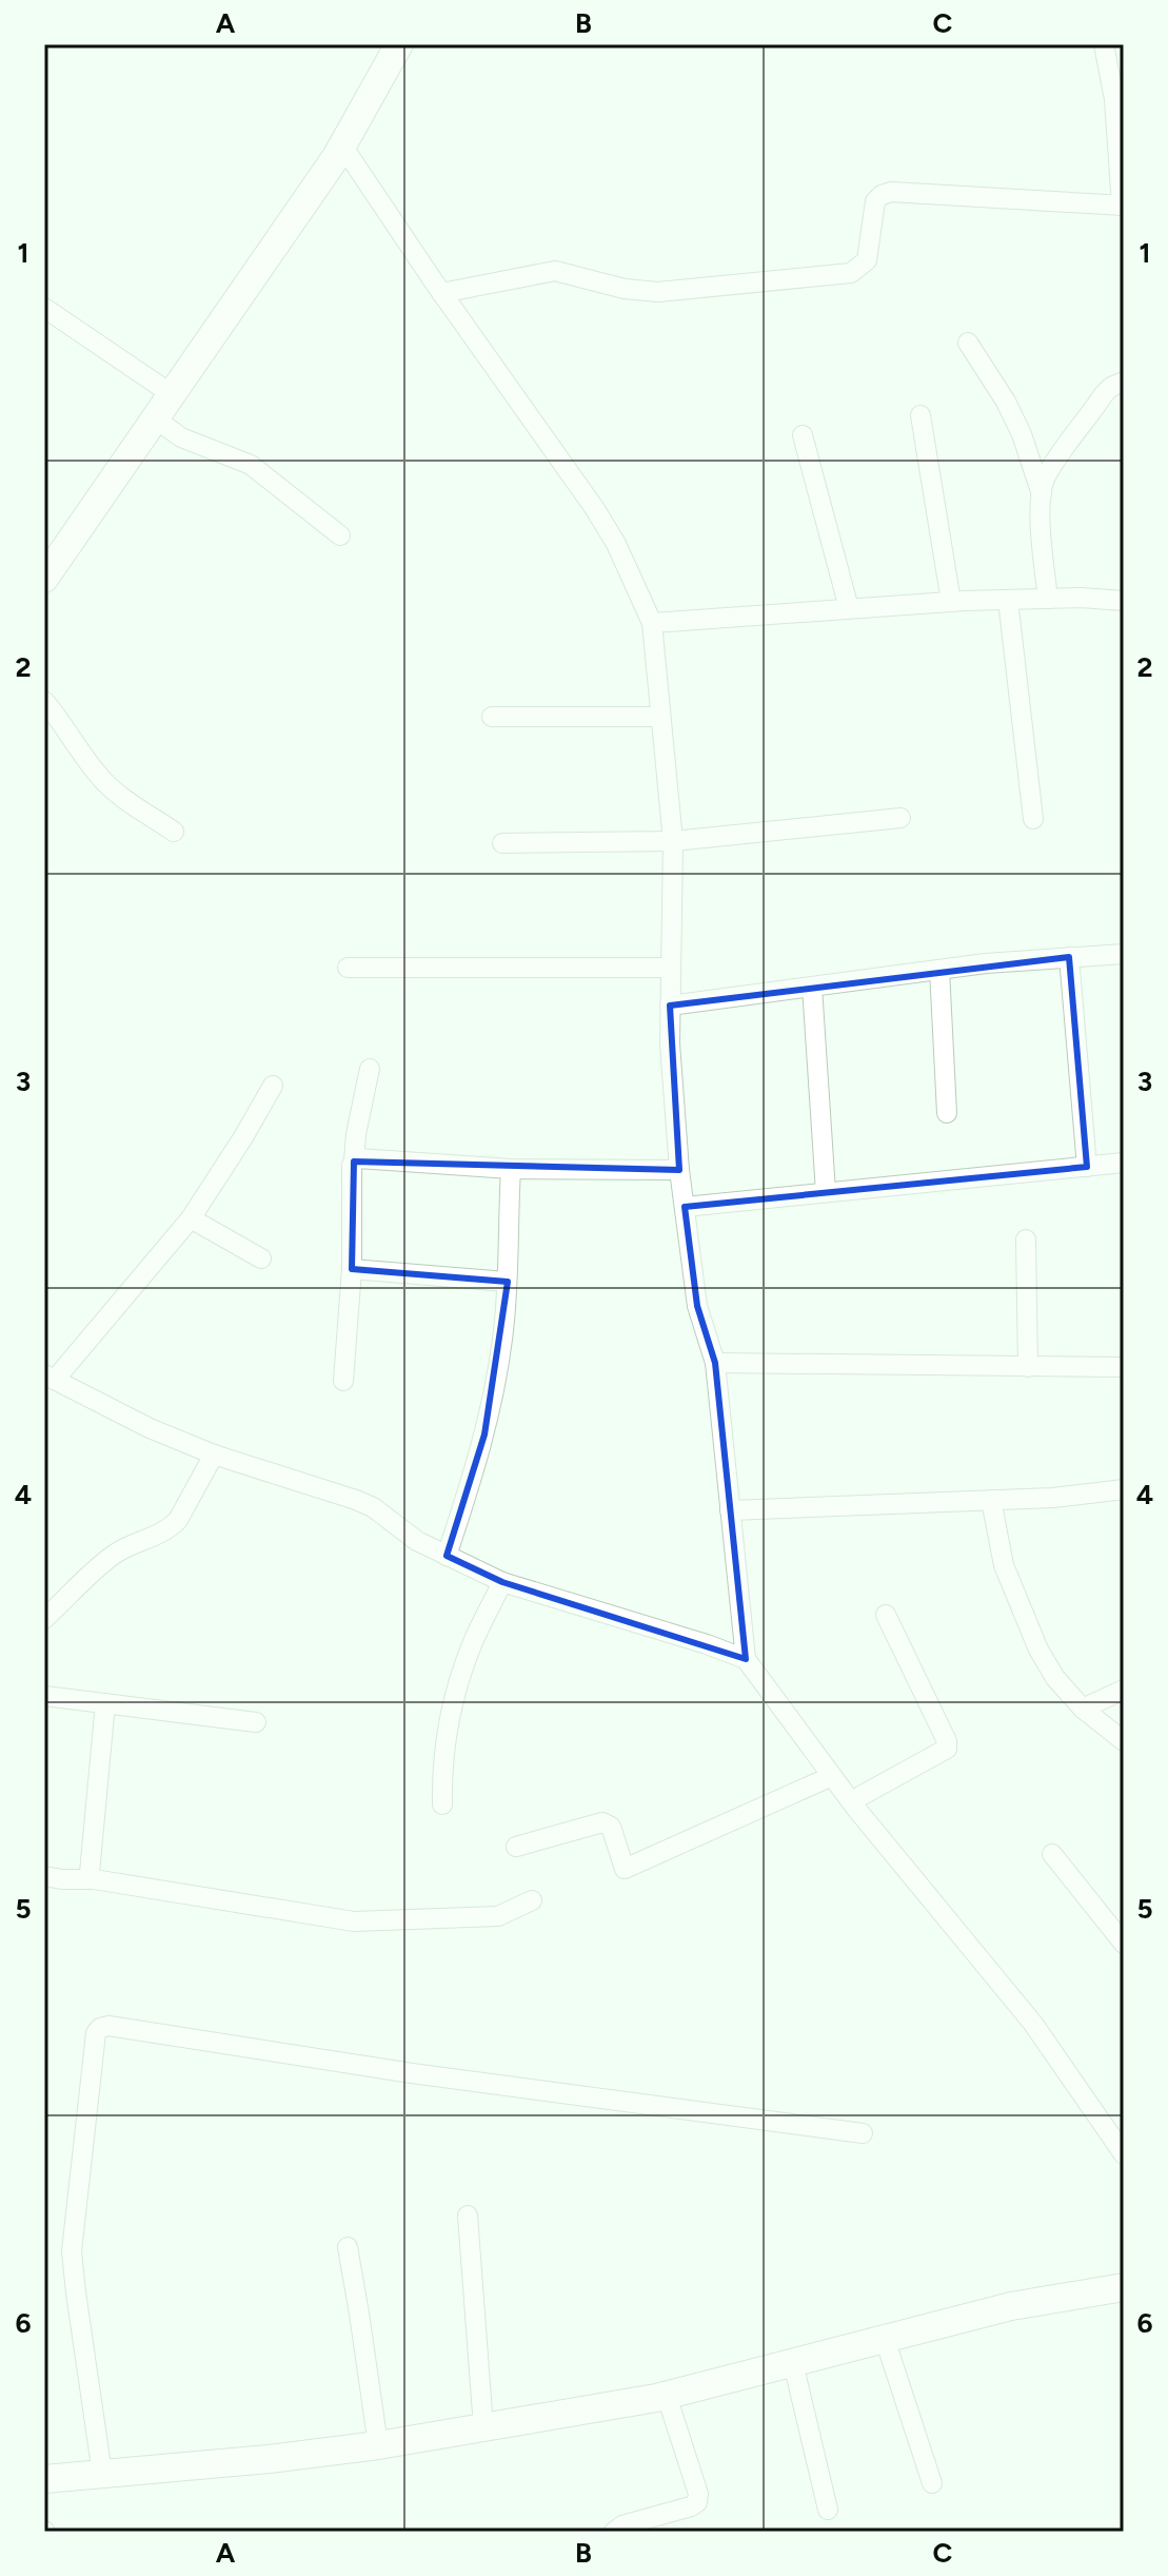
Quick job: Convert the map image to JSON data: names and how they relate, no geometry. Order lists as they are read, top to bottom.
{
  "grid": {
    "columns": ["A", "B", "C"],
    "rows": [
      "1",
      "2",
      "3",
      "4",
      "5",
      "6"
    ]
  }
}
